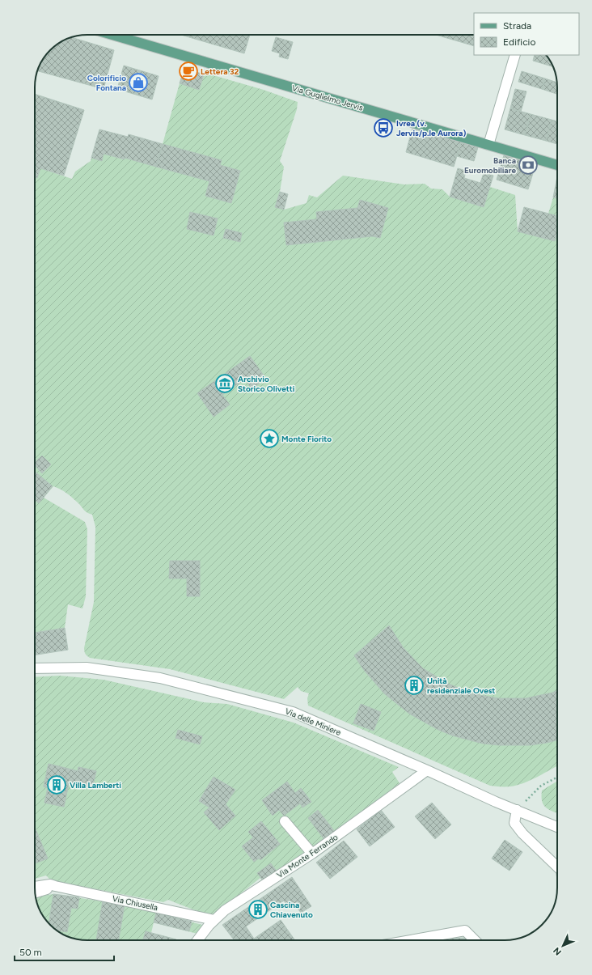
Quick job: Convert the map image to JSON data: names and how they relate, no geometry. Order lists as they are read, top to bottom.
{
  "streets": {
    "main road": ["Via Guglielmo Jervis"],
    "street": ["Via delle Miniere", "Via Monte Ferrando", "Via Chiusella"]
  },
  "crossings": [
    ["Via delle Miniere", "Via Monte Ferrando"],
    ["Via Monte Ferrando", "Via Chiusella"]
  ],
  "places": {
    "cafe": ["Lettera 32"],
    "shop": ["Colorificio Fontana"],
    "bus stop": ["Ivrea (v. Jervis/p.le Aurora)"],
    "bank": ["Banca Euromobiliare"],
    "museum": ["Archivio Storico Olivetti"],
    "place": ["Monte Fiorito"],
    "building": ["Unità residenziale Ovest", "Villa Lamberti", "Cascina Chiavenuto"]
  },
  "legend": ["Strada", "Edificio"],
  "scale_bar": "50 m",
  "north": "bottom left"
}
